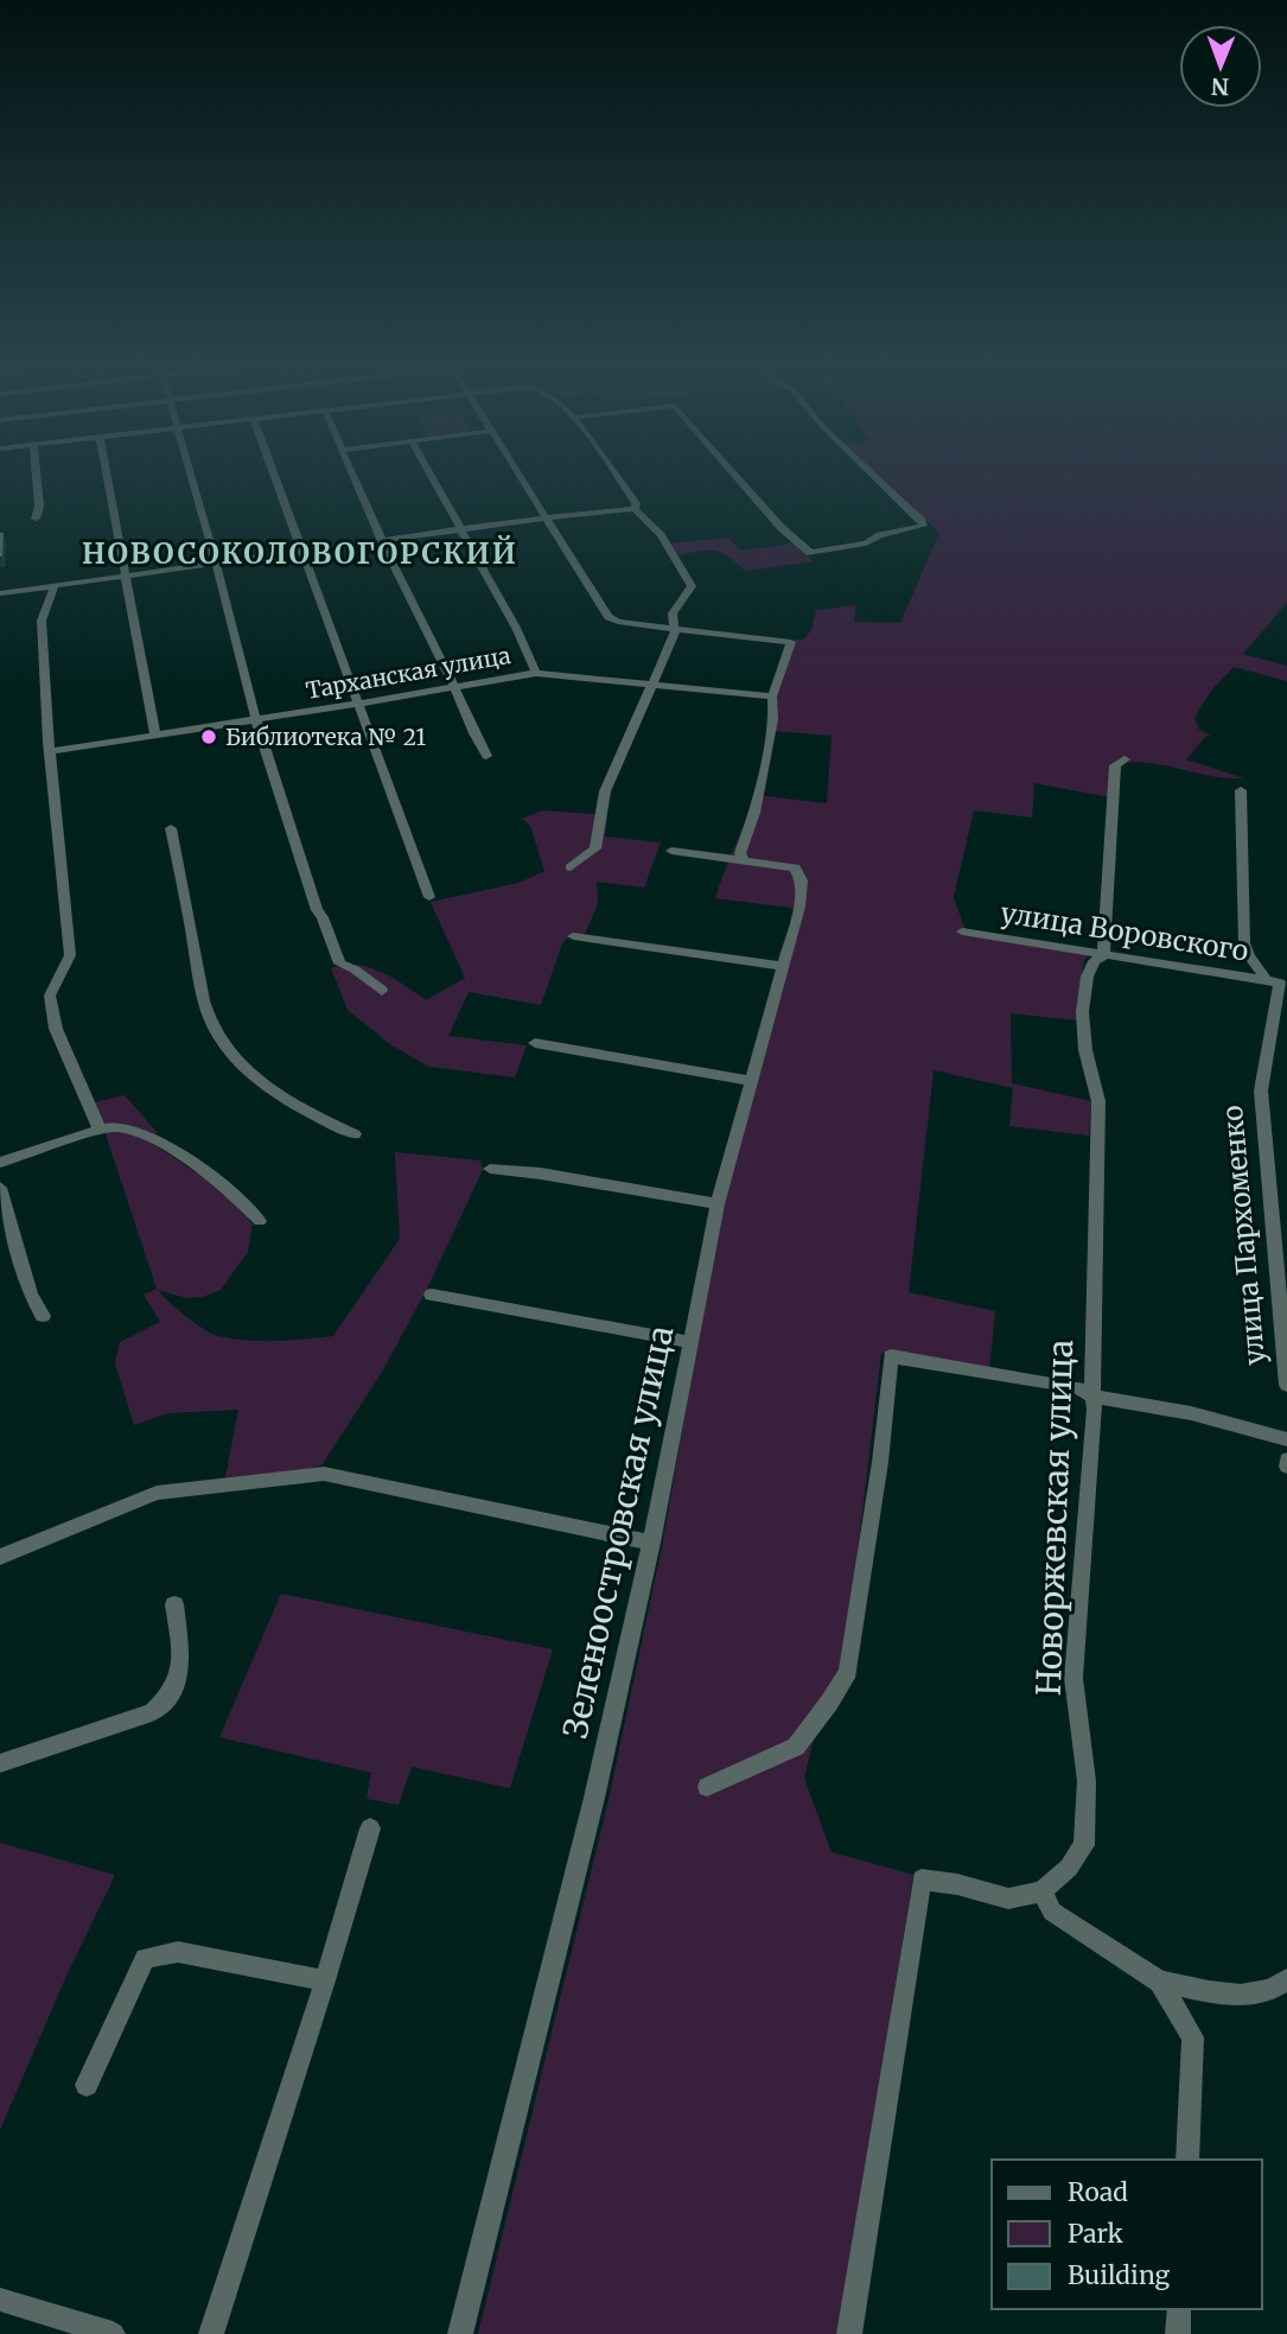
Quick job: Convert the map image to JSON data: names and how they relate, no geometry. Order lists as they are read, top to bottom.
{
  "streets": {
    "street": [
      "Тарханская улица",
      "улица Воровского",
      "улица Пархоменко",
      "Новоржевская улица",
      "Зеленоостровская улица"
    ]
  },
  "crossings": [
    ["улица Воровского", "улица Пархоменко"],
    ["улица Воровского", "Новоржевская улица"]
  ],
  "districts": ["НОВОСОКОЛОВОГОРСКИЙ"],
  "places": ["Библиотека № 21"],
  "legend": ["Road", "Park", "Building"],
  "north": "bottom"
}
